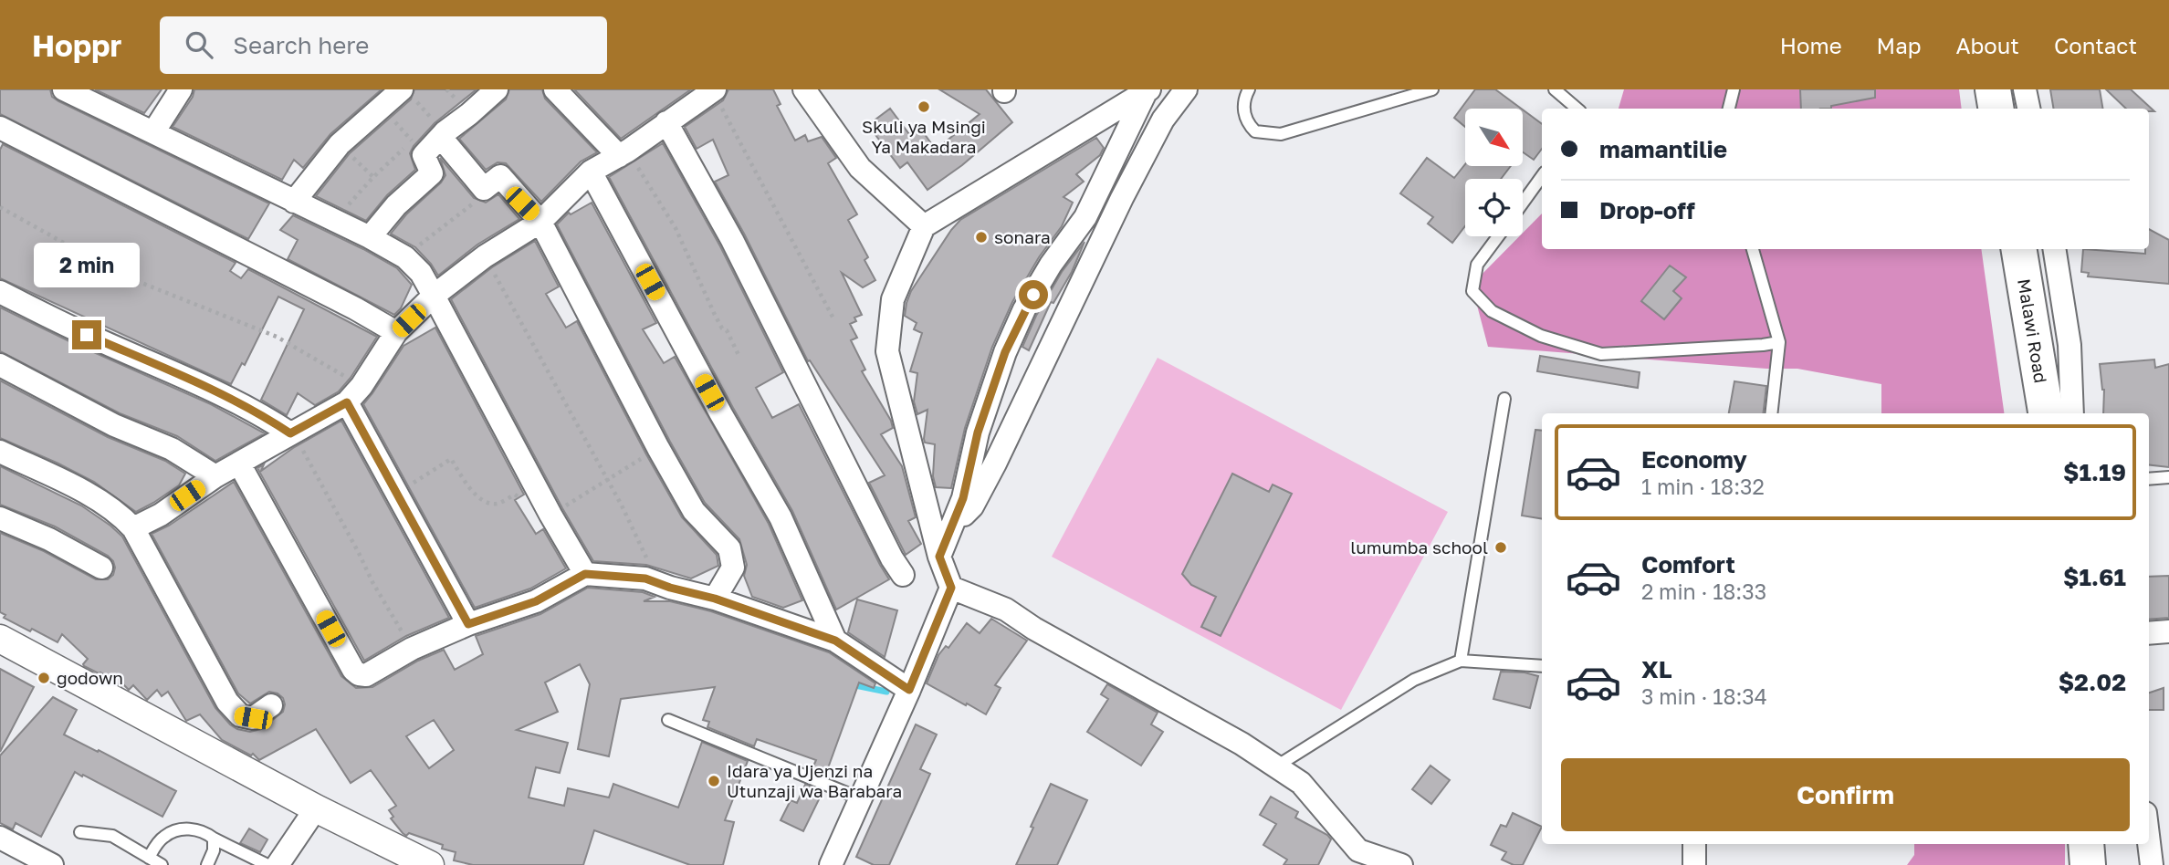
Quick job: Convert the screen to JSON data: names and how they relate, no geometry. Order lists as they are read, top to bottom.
{
  "streets": {
    "main road": ["Malawi Road"]
  },
  "places": [
    "Skuli ya Msingi Ya Makadara",
    "sonara",
    "lumumba school",
    "godown",
    "Idara ya Ujenzi na Utunzaji wa Barabara"
  ],
  "north": "bottom right",
  "page": {
    "header": "Hoppr",
    "search": "Search here",
    "nav": [
      "Home",
      "Map",
      "About",
      "Contact"
    ],
    "banner": ["mamantilie", "Drop-off"],
    "bubble": "2 min",
    "list": [
      {
        "name": "Economy",
        "note": "1 min · 18:32",
        "value": "$1.19"
      },
      {
        "name": "Comfort",
        "note": "2 min · 18:33",
        "value": "$1.61"
      },
      {
        "name": "XL",
        "note": "3 min · 18:34",
        "value": "$2.02"
      }
    ],
    "buttons": "Confirm"
  }
}
